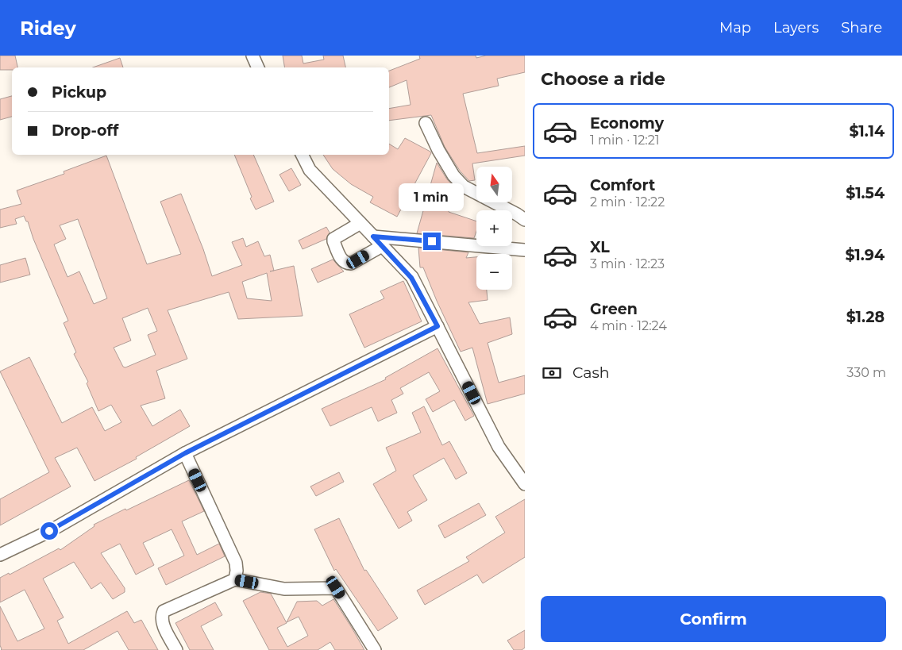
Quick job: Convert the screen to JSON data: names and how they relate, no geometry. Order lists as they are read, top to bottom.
{
  "north": "top",
  "page": {
    "header": "Ridey",
    "nav": ["Map", "Layers", "Share"],
    "heading": "Choose a ride",
    "banner": ["Pickup", "Drop-off"],
    "list": [
      {
        "name": "Economy",
        "note": "1 min · 12:21",
        "value": "$1.14"
      },
      {
        "name": "Comfort",
        "note": "2 min · 12:22",
        "value": "$1.54"
      },
      {
        "name": "XL",
        "note": "3 min · 12:23",
        "value": "$1.94"
      },
      {
        "name": "Green",
        "note": "4 min · 12:24",
        "value": "$1.28"
      }
    ],
    "map_buttons": ["+", "−"],
    "bubble": "1 min",
    "pay": ["Cash", "330 m"],
    "buttons": "Confirm"
  }
}
